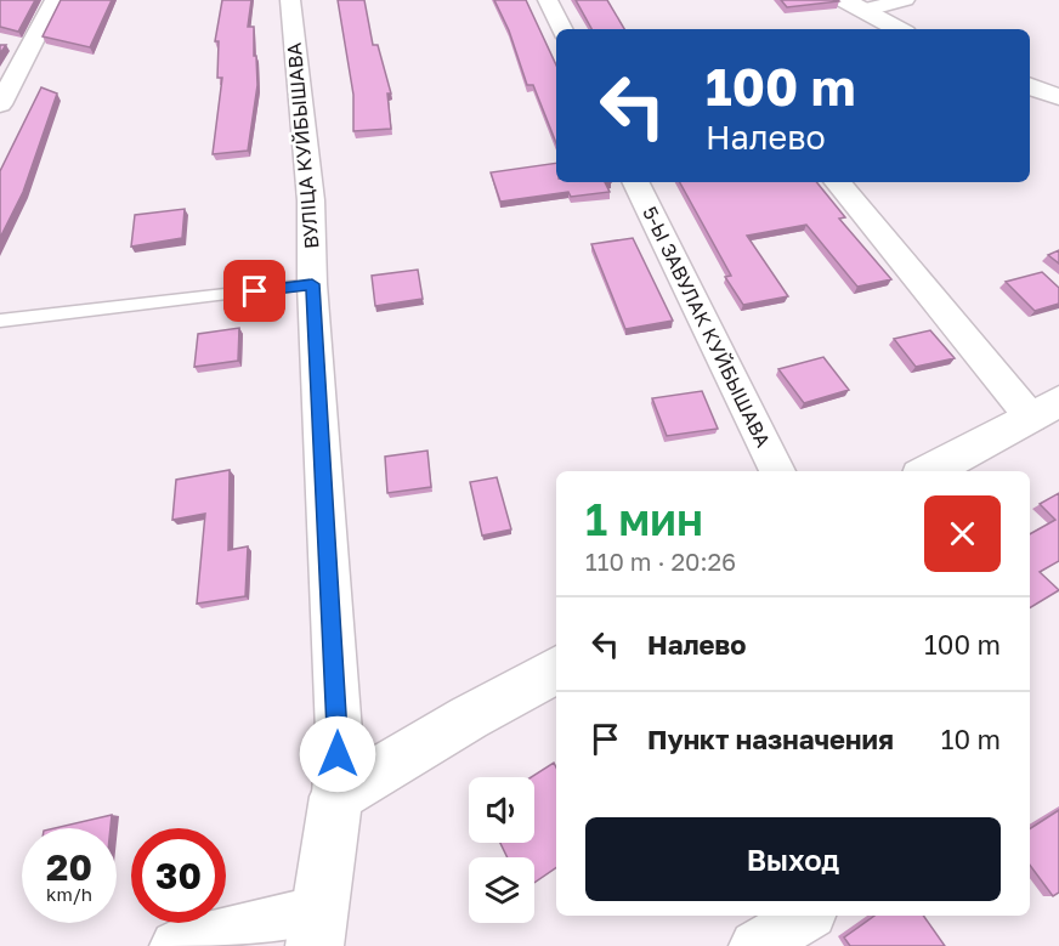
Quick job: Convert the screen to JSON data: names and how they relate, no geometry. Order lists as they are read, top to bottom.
{
  "streets": {
    "street": ["ВУЛІЦА КУЙБЫШАВА", "5-Ы ЗАВУЛАК КУЙБЫШАВА"]
  },
  "page": {
    "turn": ["100 m", "Налево"],
    "heading": ["1 мин", "110 m · 20:26"],
    "list": [
      {
        "name": "Налево",
        "value": "100 m"
      },
      {
        "name": "Пункт назначения",
        "value": "10 m"
      }
    ],
    "buttons": "Выход",
    "speed": "20 km/h",
    "limit": "30"
  }
}
